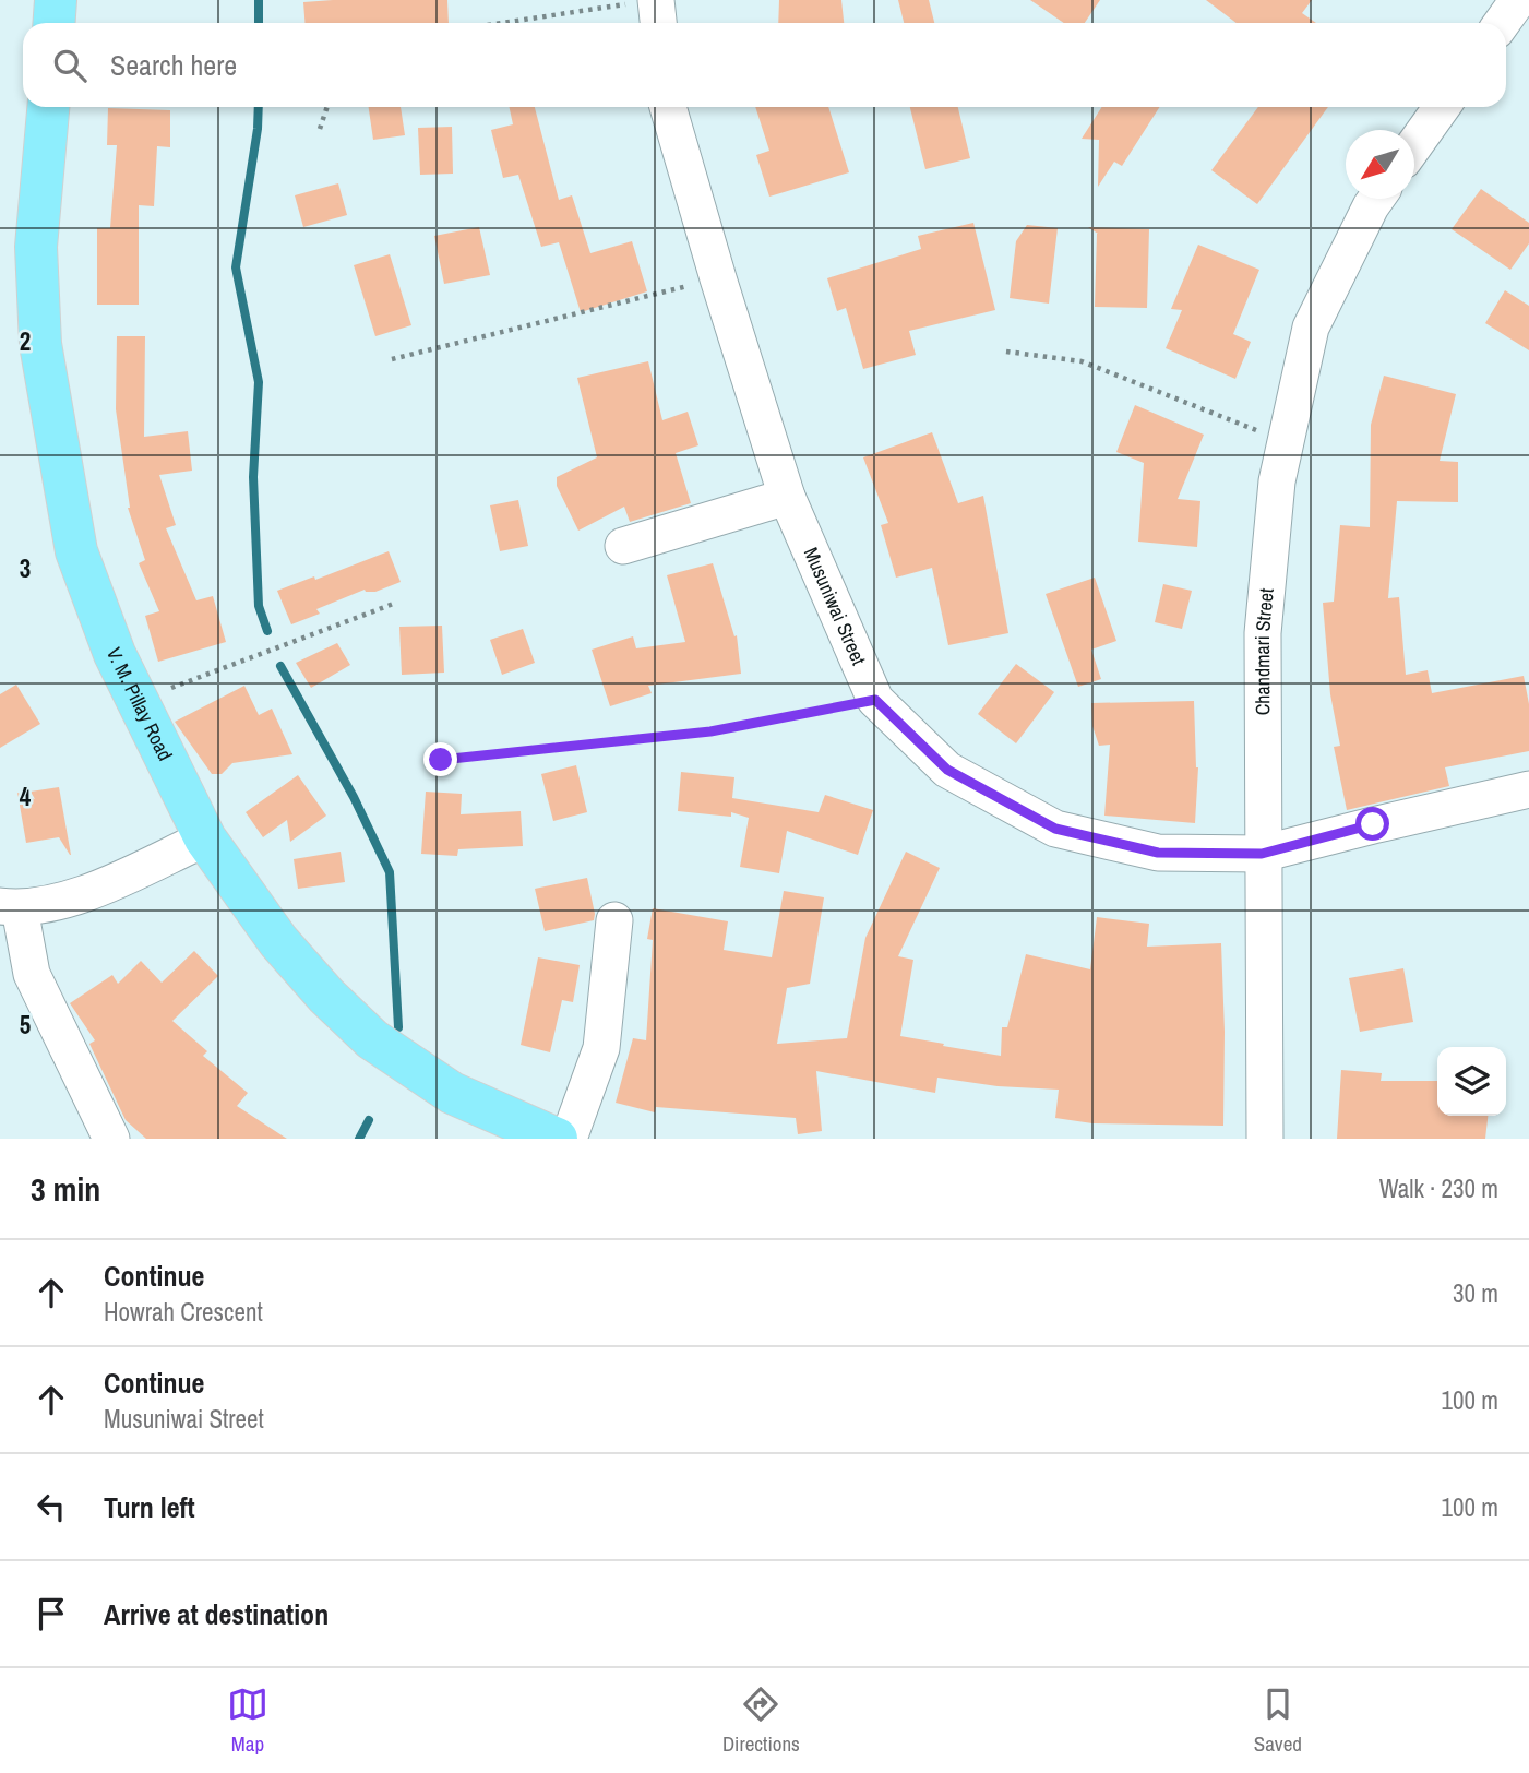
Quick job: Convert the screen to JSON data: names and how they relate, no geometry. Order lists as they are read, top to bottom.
{
  "streets": {
    "main road": ["V. M. Pillay Road"],
    "street": ["Musuniwai Street", "Chandmari Street"]
  },
  "crossings": [
    ["Musuniwai Street", "Chandmari Street"]
  ],
  "north": "bottom left",
  "page": {
    "search": "Search here",
    "heading": ["3 min", "Walk · 230 m"],
    "list": [
      ["Continue", "Howrah Crescent", "30 m"],
      ["Continue", "Musuniwai Street", "100 m"],
      ["Turn left", "100 m"],
      "Arrive at destination"
    ],
    "nav": ["Map", "Directions", "Saved"]
  },
  "grid": {
    "rows": [
      "2",
      "3",
      "4",
      "5"
    ]
  }
}
